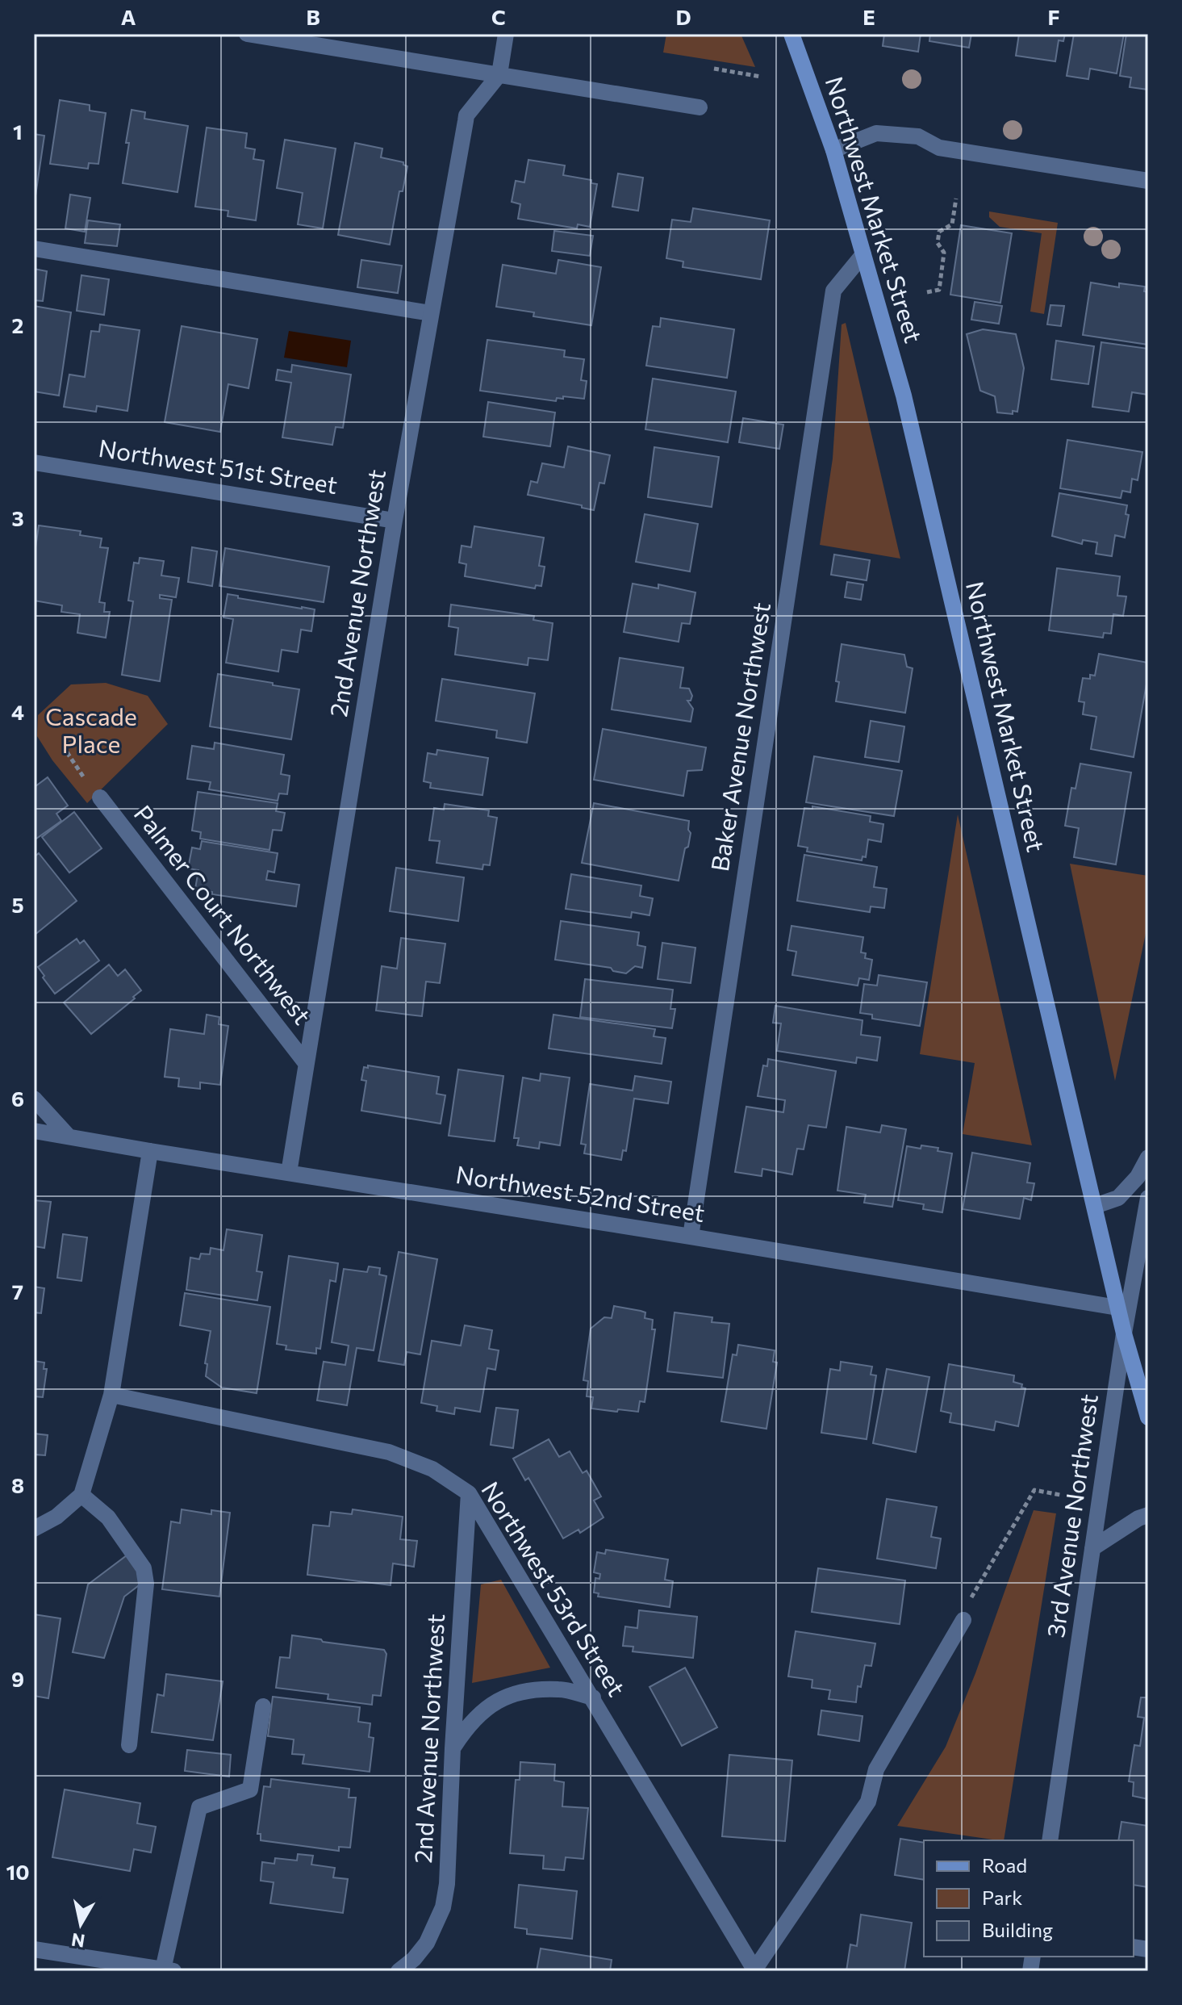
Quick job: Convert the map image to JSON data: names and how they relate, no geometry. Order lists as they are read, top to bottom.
{
  "streets": {
    "main road": ["Northwest Market Street"],
    "street": [
      "Northwest 51st Street",
      "2nd Avenue Northwest",
      "Baker Avenue Northwest",
      "Palmer Court Northwest",
      "Northwest 52nd Street",
      "3rd Avenue Northwest",
      "Northwest 53rd Street"
    ]
  },
  "crossings": [
    ["Northwest Market Street", "Baker Avenue Northwest"],
    ["Northwest Market Street", "Northwest 52nd Street"],
    ["Northwest Market Street", "3rd Avenue Northwest"],
    ["Northwest 51st Street", "2nd Avenue Northwest"],
    ["2nd Avenue Northwest", "Palmer Court Northwest"],
    ["2nd Avenue Northwest", "Northwest 52nd Street"],
    ["2nd Avenue Northwest", "Northwest 53rd Street"],
    ["Baker Avenue Northwest", "Northwest 52nd Street"]
  ],
  "parks": ["Cascade Place"],
  "legend": ["Road", "Park", "Building"],
  "north": "bottom",
  "grid": {
    "columns": [
      "A",
      "B",
      "C",
      "D",
      "E",
      "F"
    ],
    "rows": [
      "1",
      "2",
      "3",
      "4",
      "5",
      "6",
      "7",
      "8",
      "9",
      "10"
    ]
  }
}
